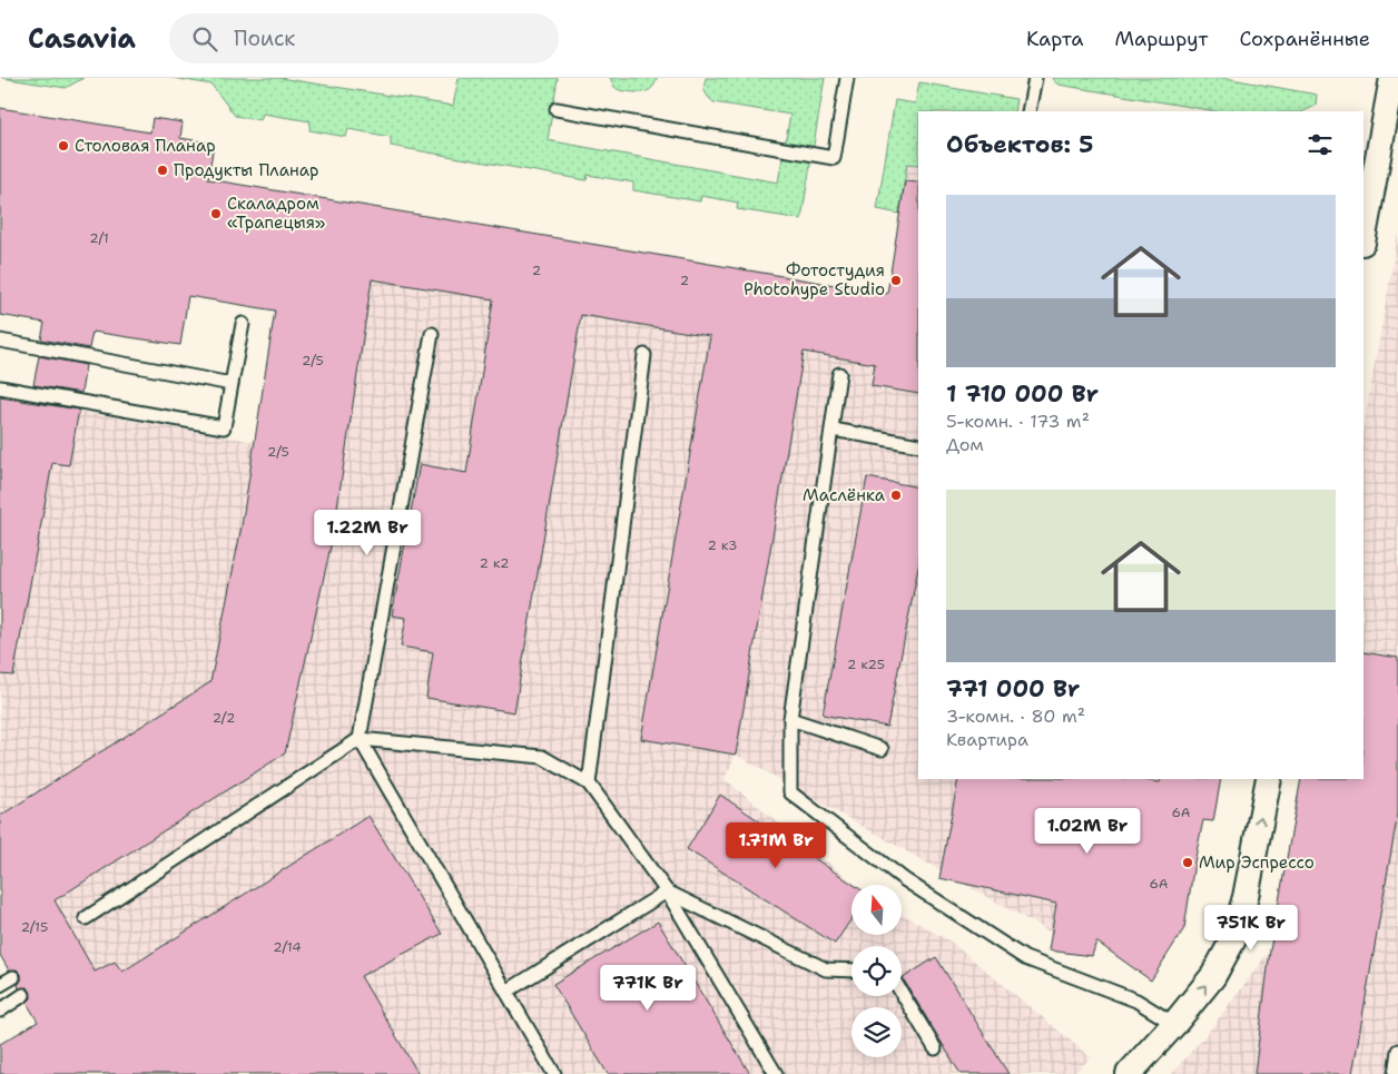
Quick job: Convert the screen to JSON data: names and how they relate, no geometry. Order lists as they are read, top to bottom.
{
  "places": [
    "Столовая Планар",
    "Продукты Планар",
    "Скаладром «Трапецыя»",
    "Фотостудия Photohype Studio",
    "Маслёнка",
    "Мир Эспрессо"
  ],
  "house_numbers": [
    "2/1",
    "2",
    "2",
    "2/5",
    "2/5",
    "2 к3",
    "2 к2",
    "2 к25",
    "2/2",
    "6А",
    "6А",
    "2/15",
    "2/14"
  ],
  "north": "top",
  "page": {
    "header": "Casavia",
    "search": "Поиск",
    "nav": ["Карта", "Маршрут", "Сохранённые"],
    "heading": "Объектов: 5",
    "list": [
      {
        "name": "1 710 000 Br",
        "note": "5-комн. · 173 m² · Дом"
      },
      {
        "name": "771 000 Br",
        "note": "3-комн. · 80 m² · Квартира"
      }
    ],
    "price": [
      "1.22M Br",
      "1.02M Br",
      "1.71M Br",
      "751K Br",
      "771K Br"
    ]
  }
}
